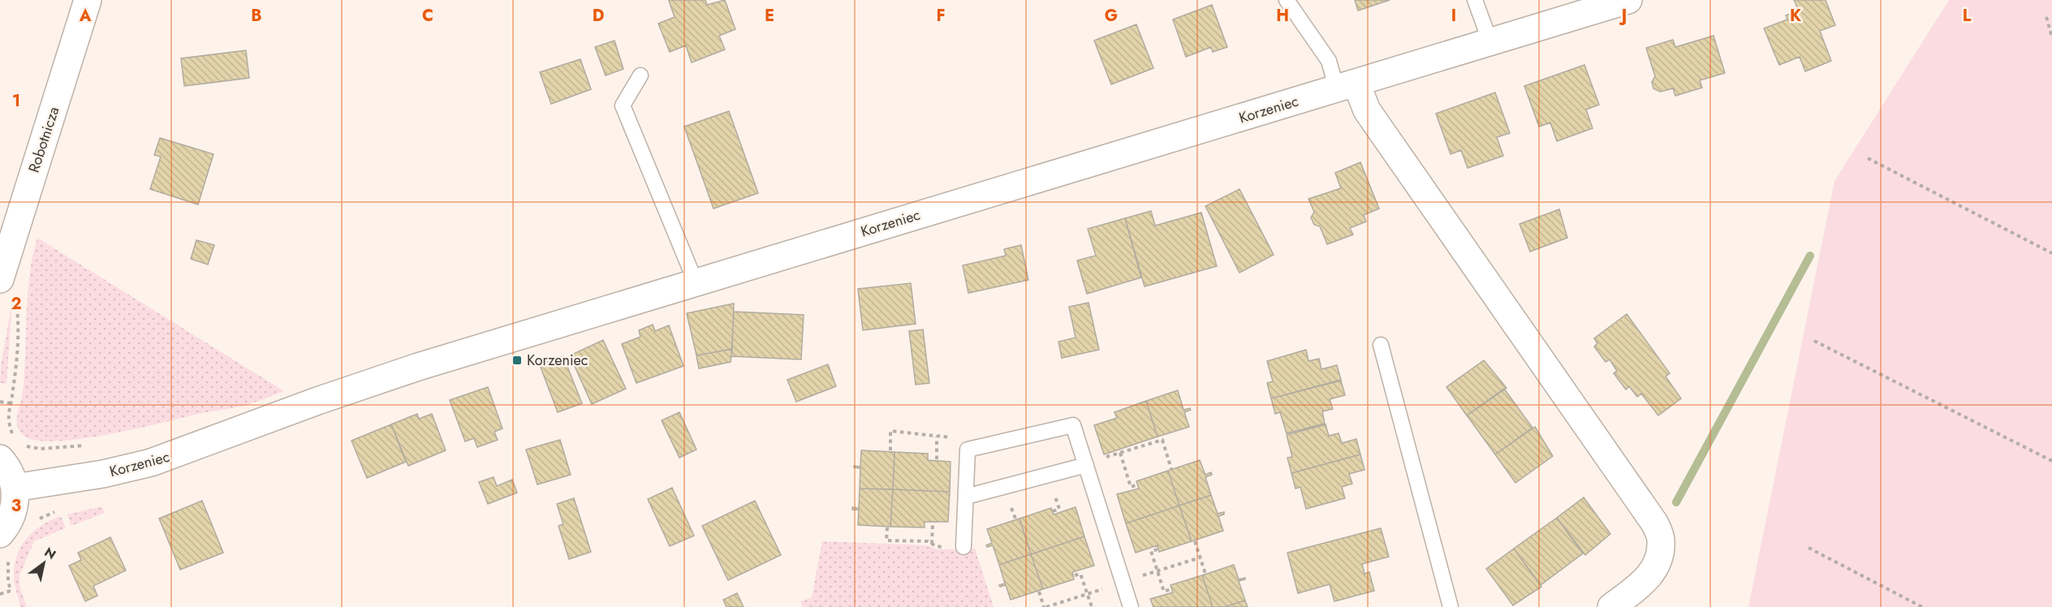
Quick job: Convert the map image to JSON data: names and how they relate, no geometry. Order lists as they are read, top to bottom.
{
  "streets": {
    "street": ["Korzeniec", "Robotnicza"]
  },
  "places": {
    "transit": ["Korzeniec"]
  },
  "north": "top right",
  "grid": {
    "columns": [
      "A",
      "B",
      "C",
      "D",
      "E",
      "F",
      "G",
      "H",
      "I",
      "J",
      "K",
      "L"
    ],
    "rows": ["1", "2", "3"]
  }
}
